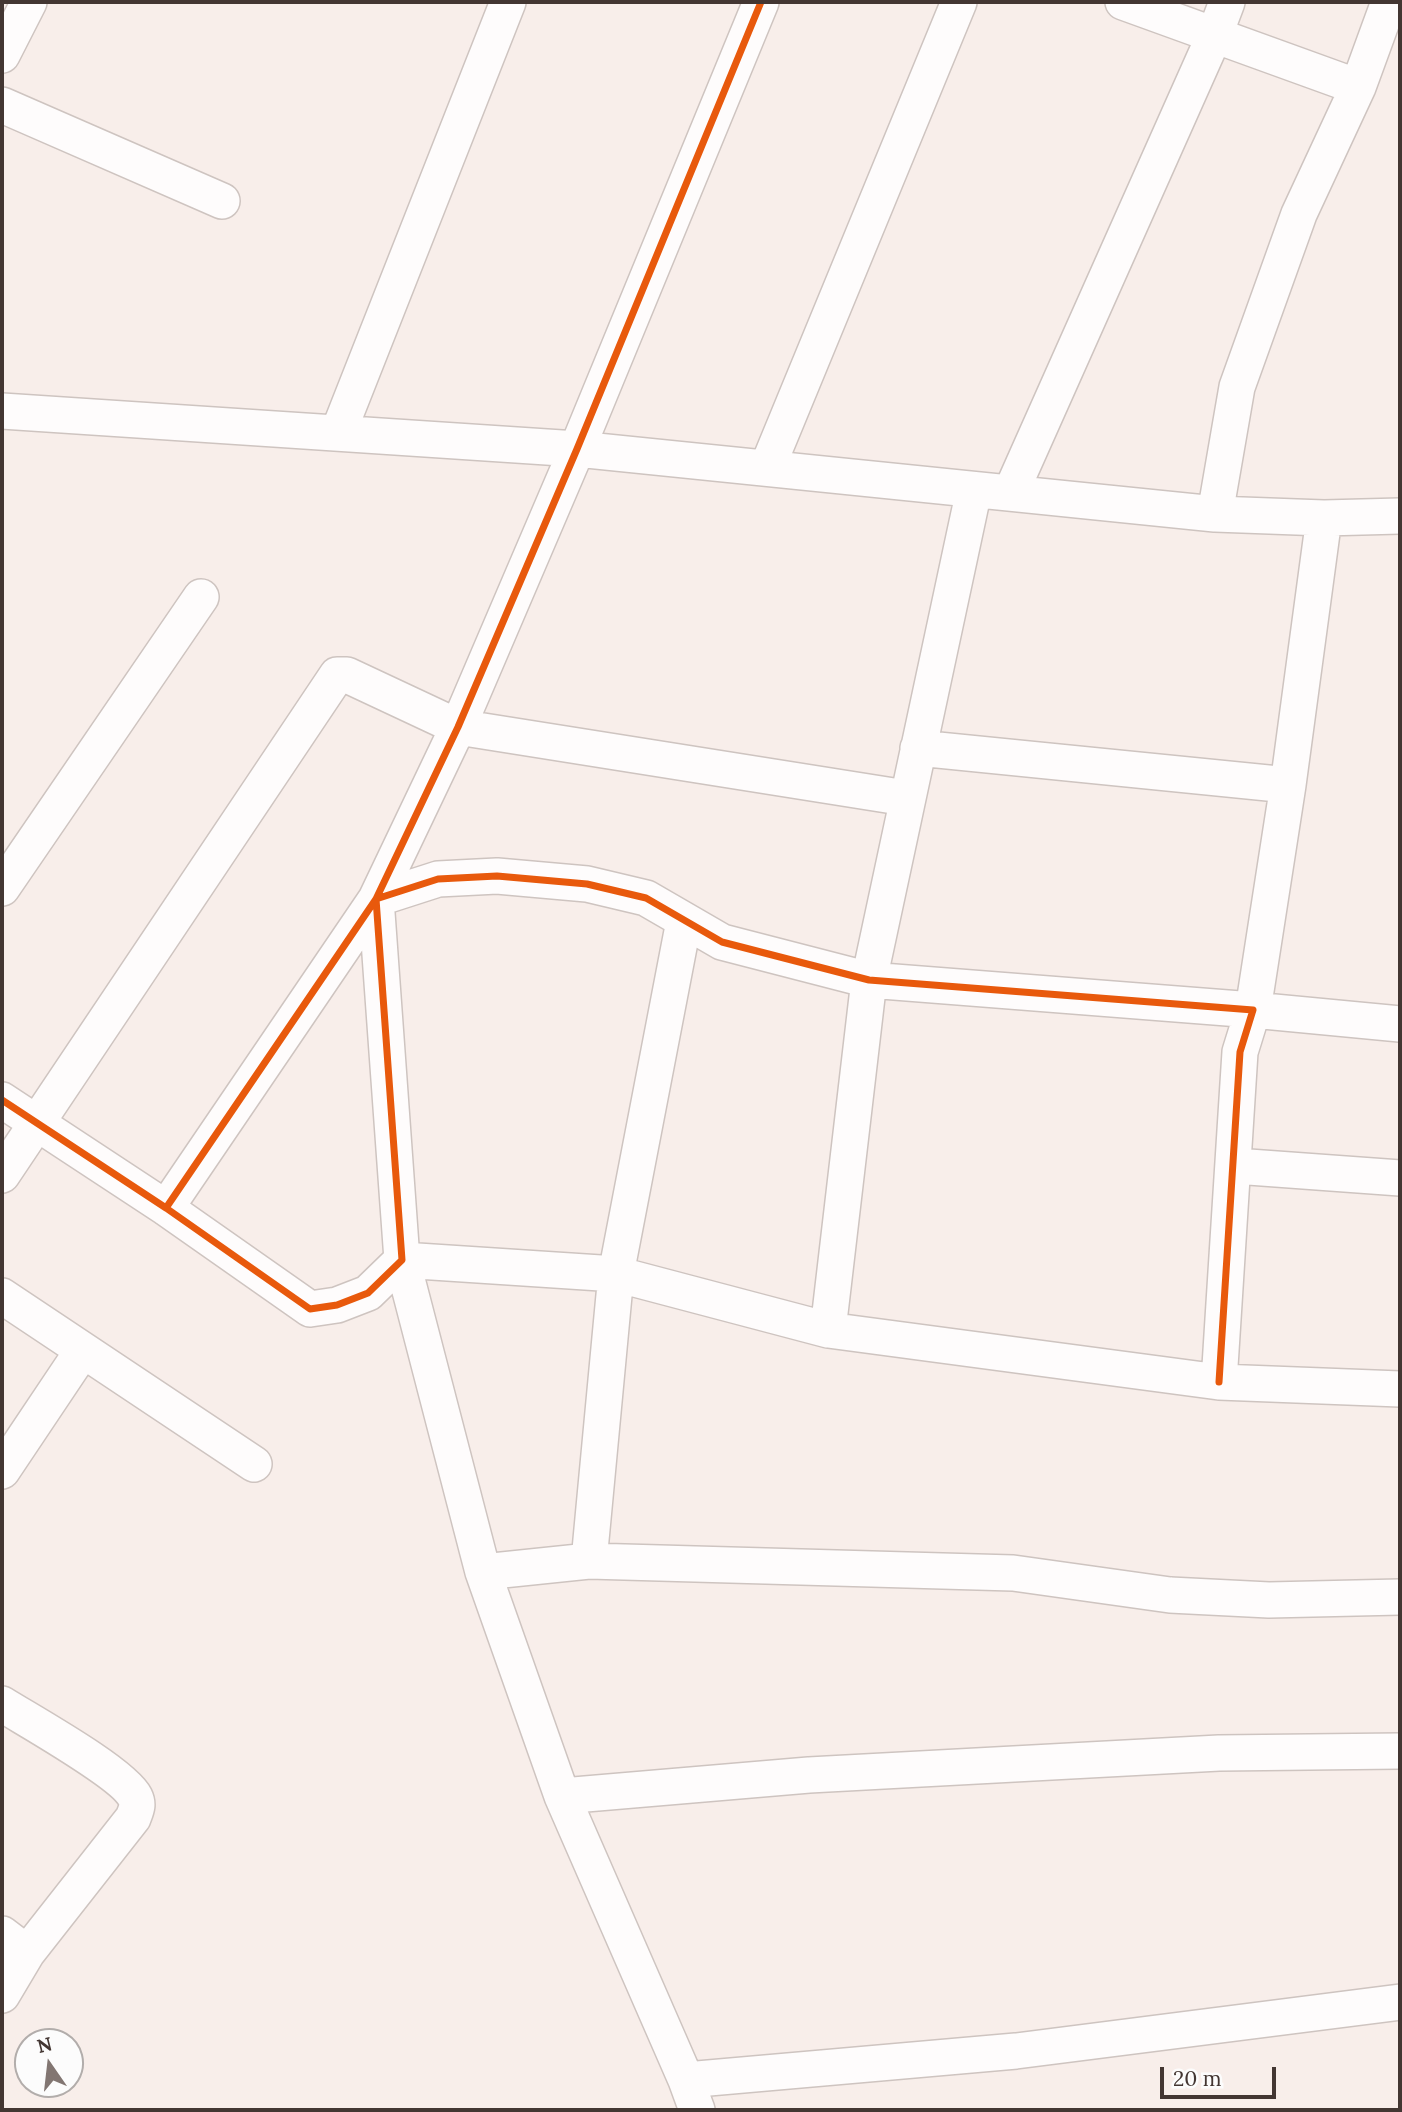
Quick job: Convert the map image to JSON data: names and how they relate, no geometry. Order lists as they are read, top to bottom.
{
  "scale_bar": "20 m",
  "north": "top"
}
